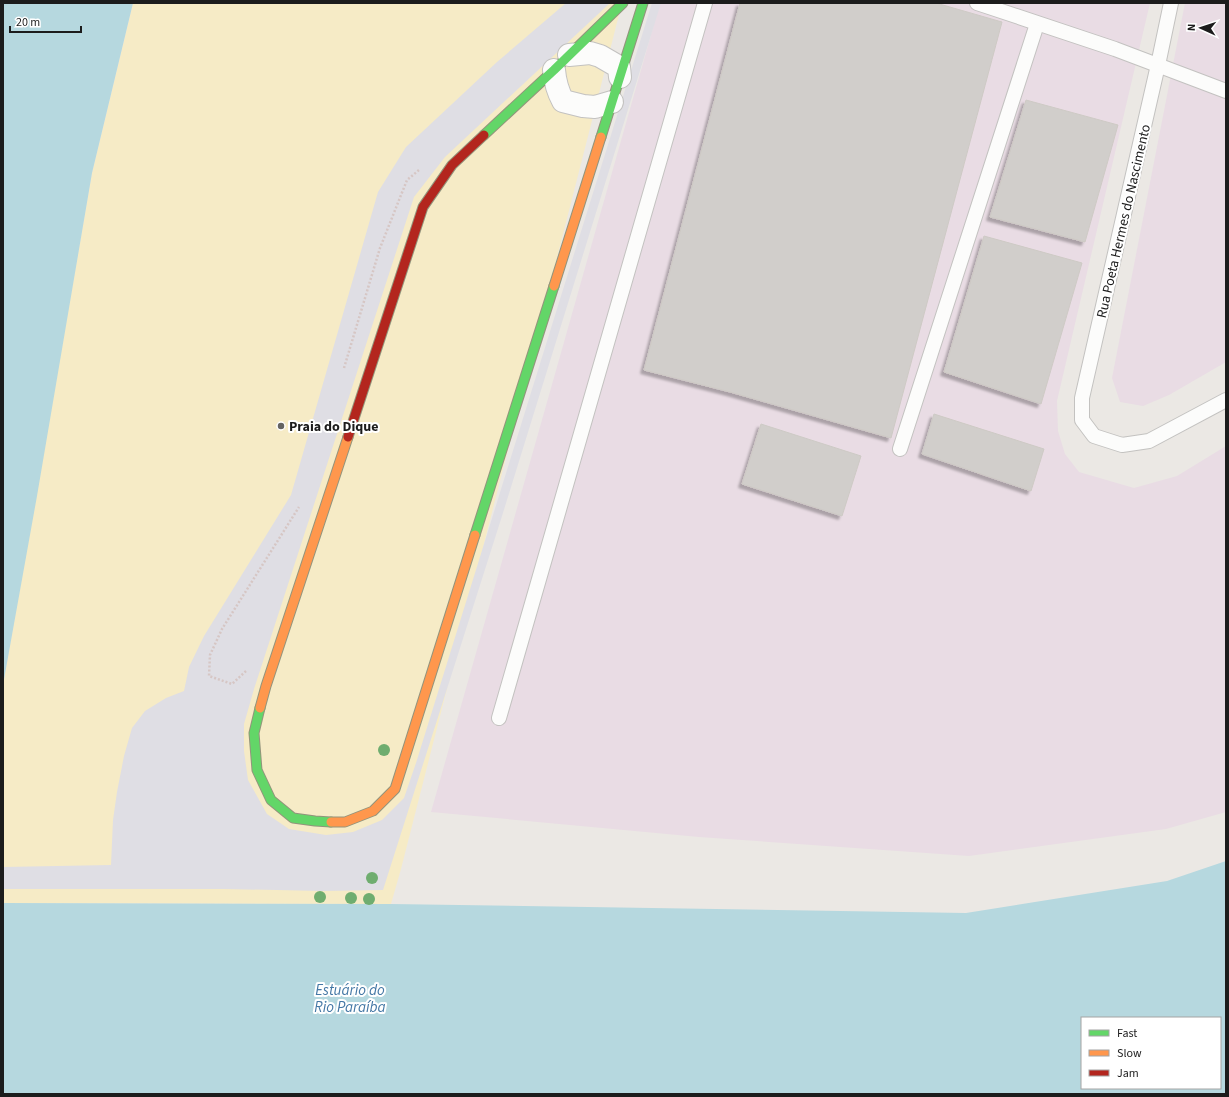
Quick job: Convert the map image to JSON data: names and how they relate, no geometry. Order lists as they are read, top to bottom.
{
  "streets": {
    "lane": ["Rua Poeta Hermes do Nascimento"]
  },
  "water": ["Estuário do Rio Paraíba"],
  "places": ["Praia do Dique"],
  "legend": ["Fast", "Slow", "Jam"],
  "scale_bar": "20 m",
  "north": "left"
}
